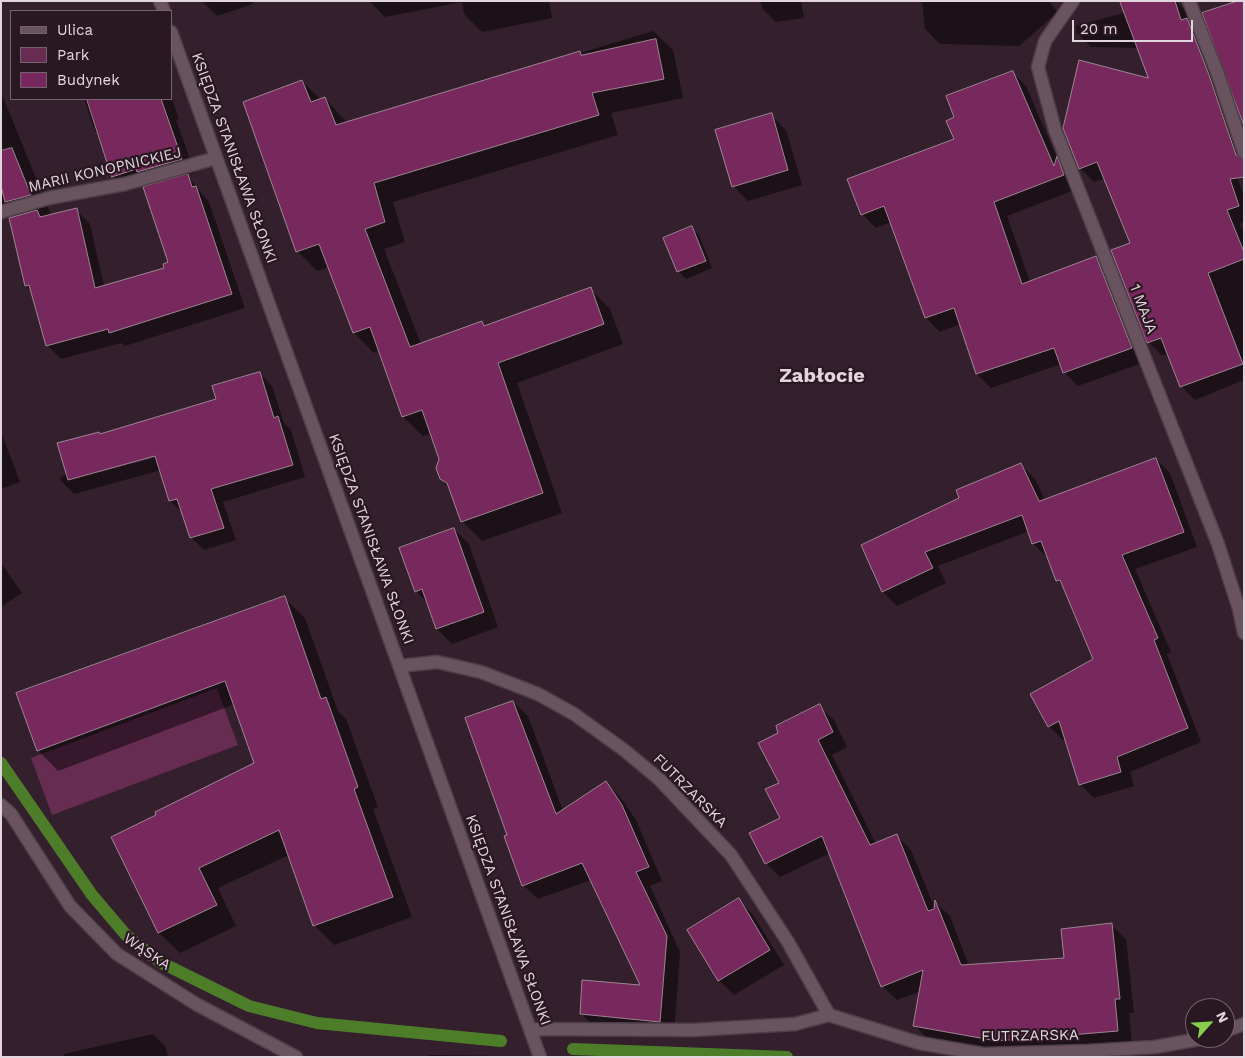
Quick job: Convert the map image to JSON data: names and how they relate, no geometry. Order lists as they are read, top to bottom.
{
  "streets": {
    "street": [
      "KSIĘDZA STANISŁAWA SŁONKI",
      "MARII KONOPNICKIEJ",
      "1 MAJA",
      "FUTRZARSKA",
      "WĄSKA"
    ]
  },
  "crossings": [
    ["KSIĘDZA STANISŁAWA SŁONKI", "MARII KONOPNICKIEJ"],
    ["KSIĘDZA STANISŁAWA SŁONKI", "FUTRZARSKA"]
  ],
  "districts": ["Zabłocie"],
  "legend": ["Ulica", "Park", "Budynek"],
  "scale_bar": "20 m",
  "north": "top right"
}
